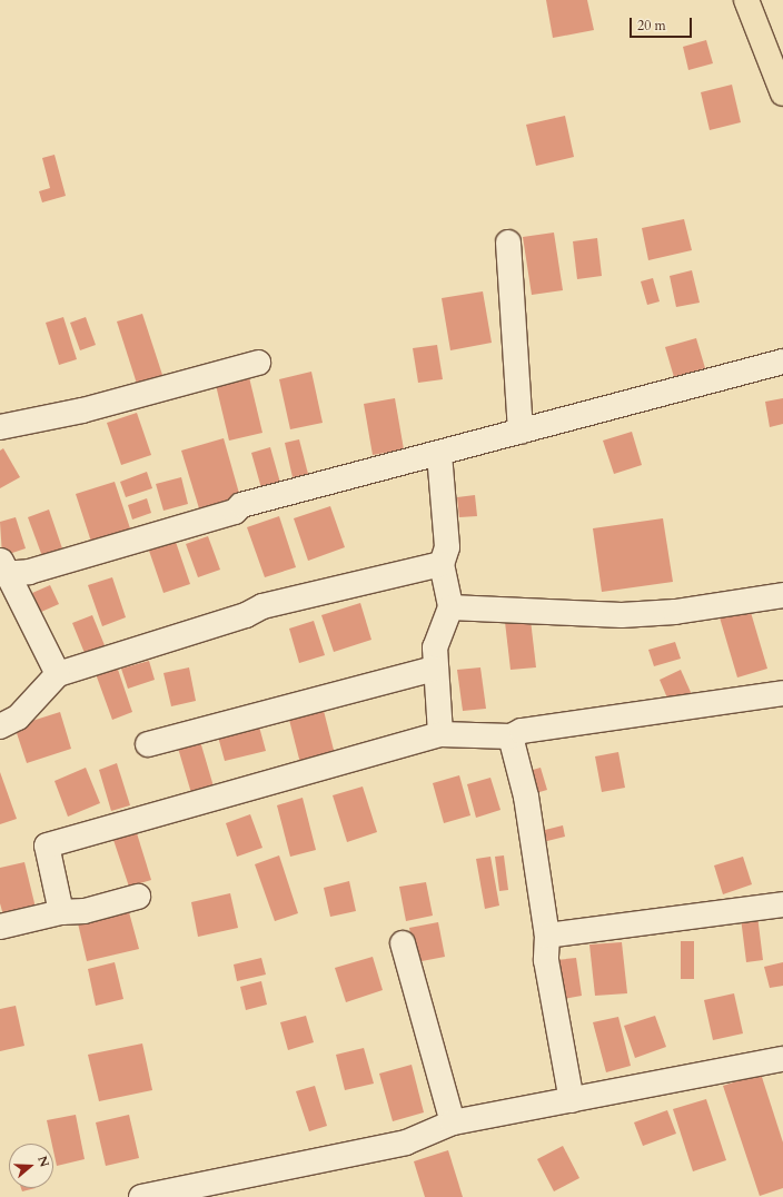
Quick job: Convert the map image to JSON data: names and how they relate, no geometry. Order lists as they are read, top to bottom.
{
  "scale_bar": "20 m",
  "north": "right"
}
